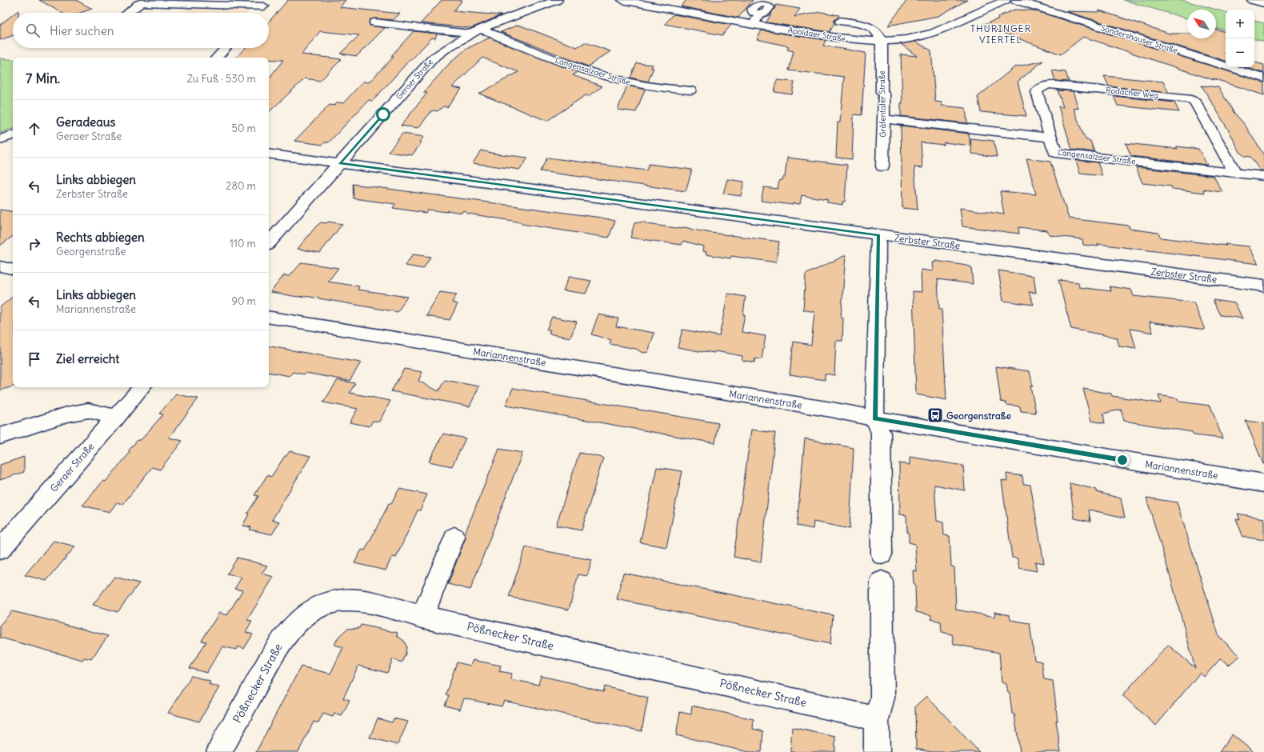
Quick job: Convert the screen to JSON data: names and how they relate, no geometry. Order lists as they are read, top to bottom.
{
  "streets": {
    "street": [
      "Apoldaer Straße",
      "Sondershauser Straße",
      "Langensalzaer Straße",
      "Geraer Straße",
      "Rodacher Weg",
      "Gräfentaler Straße",
      "Zerbster Straße",
      "Mariannenstraße",
      "Pößnecker Straße"
    ]
  },
  "crossings": [
    ["Apoldaer Straße", "Gräfentaler Straße"],
    ["Langensalzaer Straße", "Geraer Straße"],
    ["Langensalzaer Straße", "Rodacher Weg"],
    ["Langensalzaer Straße", "Gräfentaler Straße"],
    ["Geraer Straße", "Zerbster Straße"]
  ],
  "districts": ["THÜRINGER VIERTEL"],
  "places": {
    "bus stop": ["Georgenstraße"]
  },
  "north": "top left",
  "page": {
    "map_buttons": ["+", "−"],
    "search": "Hier suchen",
    "heading": ["7 Min.", "Zu Fuß · 530 m"],
    "list": [
      ["Geradeaus", "Geraer Straße", "50 m"],
      ["Links abbiegen", "Zerbster Straße", "280 m"],
      ["Rechts abbiegen", "Georgenstraße", "110 m"],
      ["Links abbiegen", "Mariannenstraße", "90 m"],
      "Ziel erreicht"
    ]
  }
}
